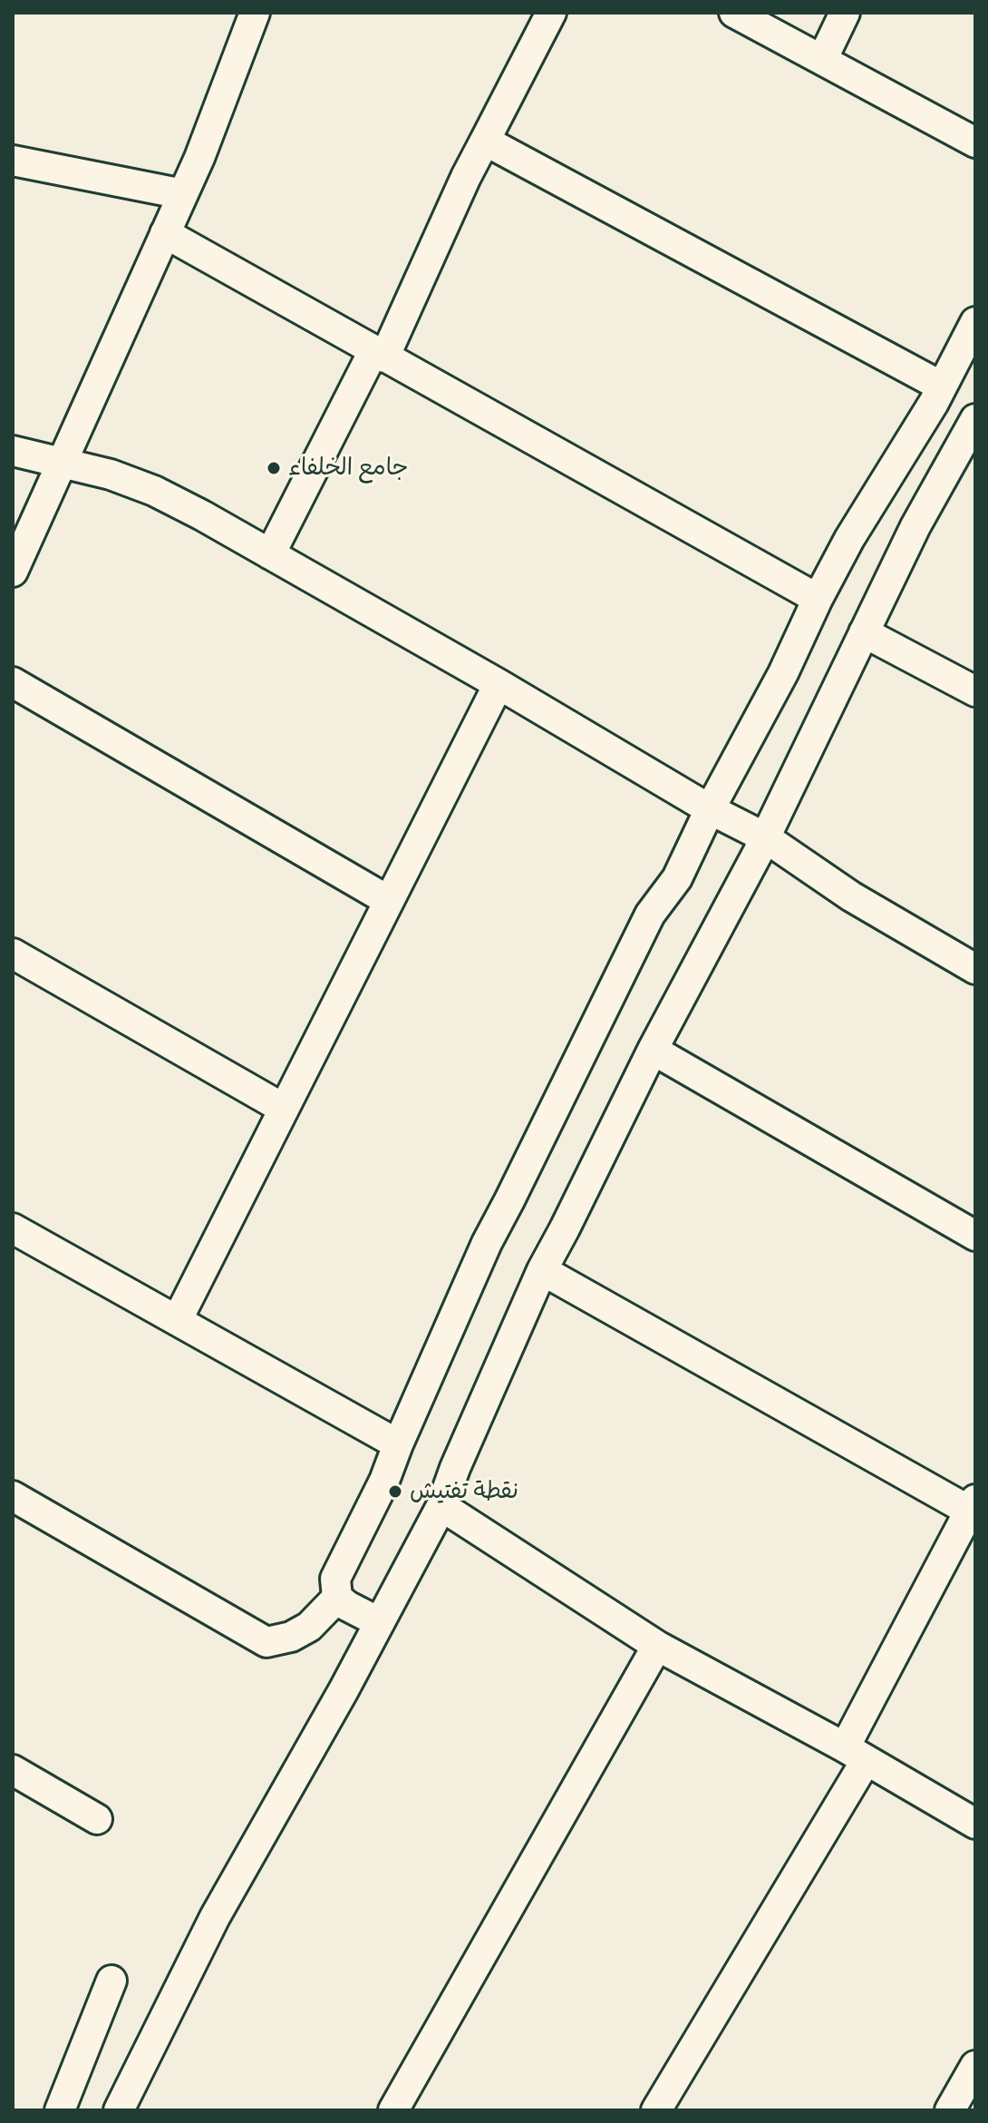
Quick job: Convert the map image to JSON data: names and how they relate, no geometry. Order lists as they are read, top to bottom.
{
  "places": ["جامع الخلفاء", "نقطة تفتيش"]
}
